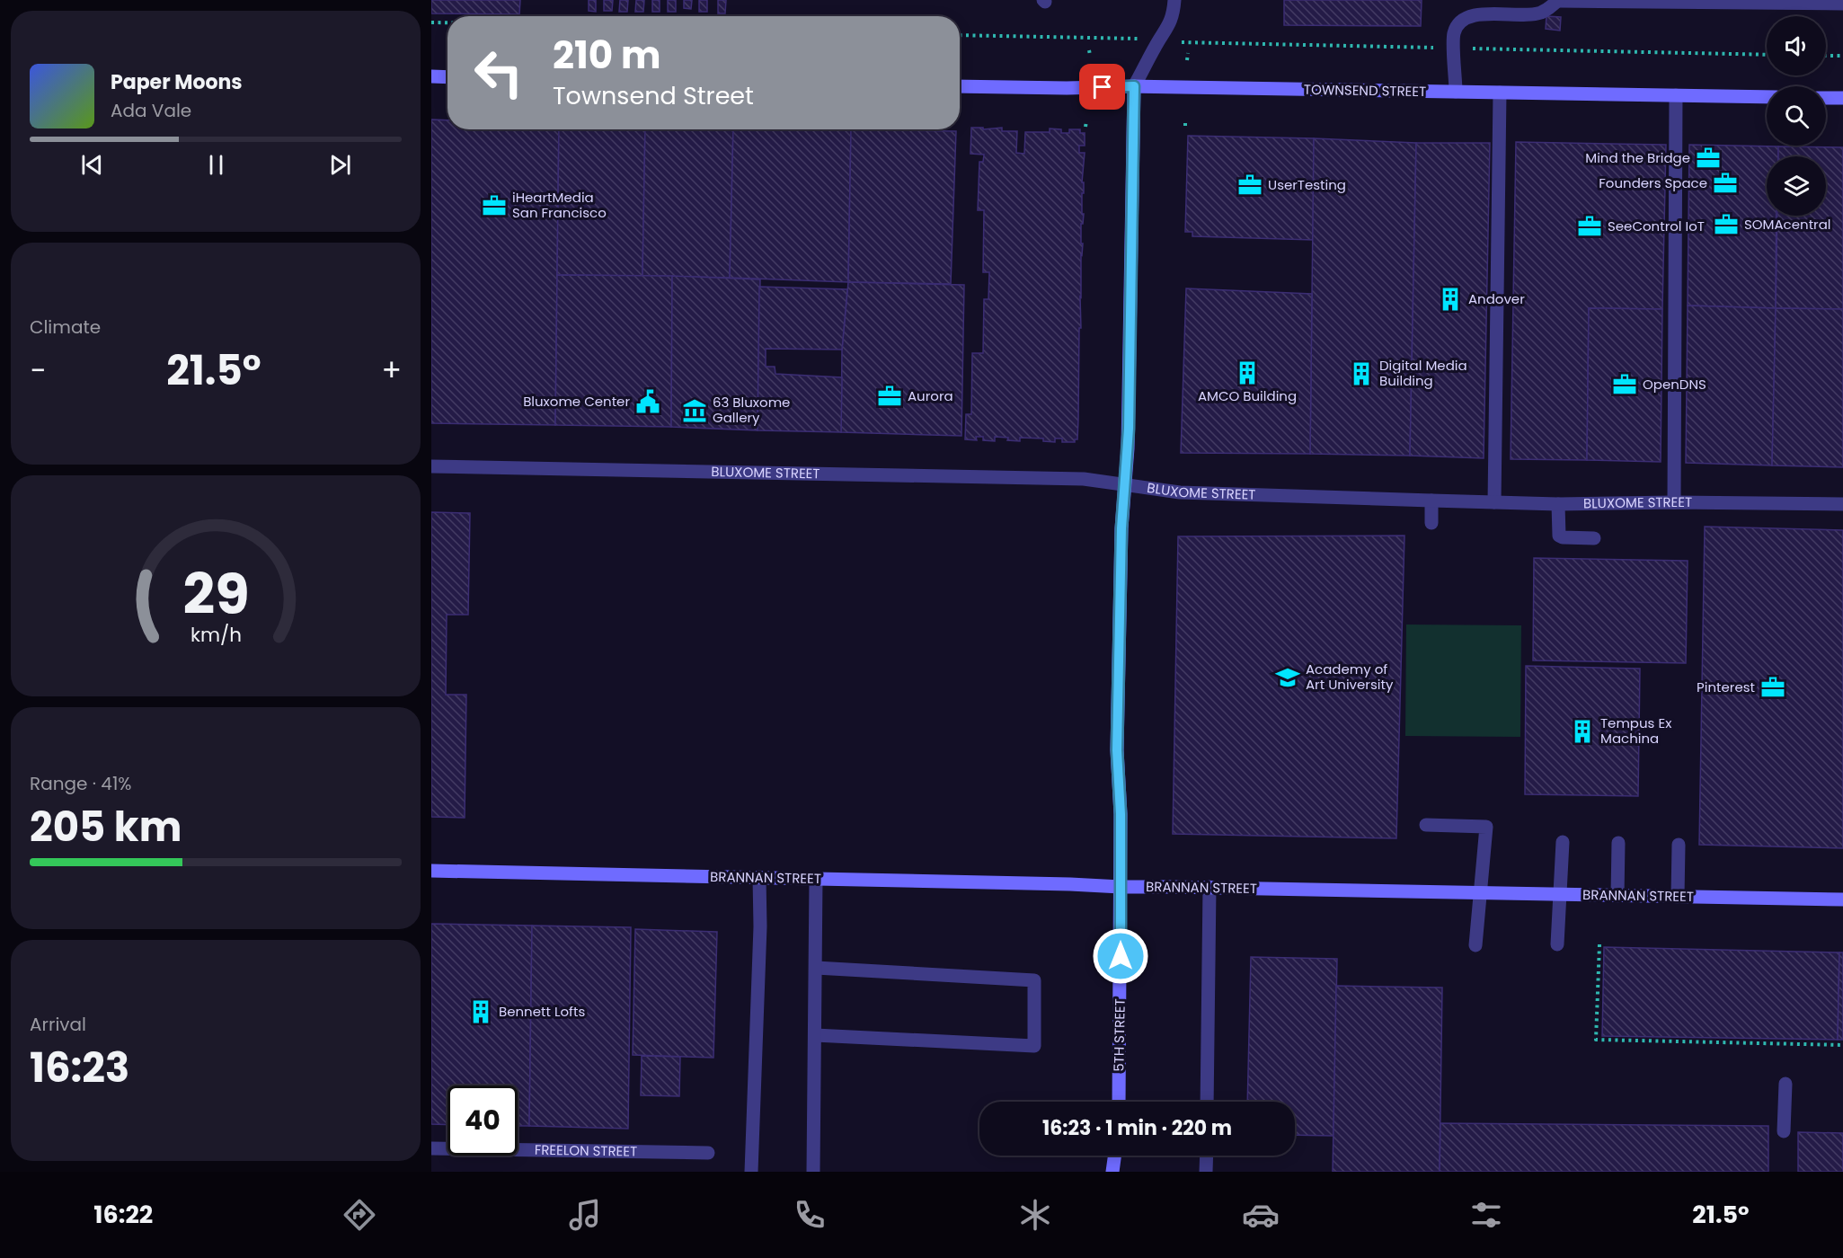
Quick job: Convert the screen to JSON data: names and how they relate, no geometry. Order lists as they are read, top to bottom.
{
  "streets": {
    "street": [
      "TOWNSEND STREET",
      "BLUXOME STREET",
      "BRANNAN STREET",
      "5TH STREET",
      "FREELON STREET"
    ]
  },
  "crossings": [
    ["TOWNSEND STREET", "5TH STREET"],
    ["BLUXOME STREET", "5TH STREET"],
    ["BRANNAN STREET", "5TH STREET"]
  ],
  "places": {
    "office": [
      "Mind the Bridge",
      "Founders Space",
      "UserTesting",
      "iHeartMedia San Francisco",
      "SOMAcentral",
      "SeeControl IoT",
      "OpenDNS",
      "Aurora",
      "Pinterest"
    ],
    "building": [
      "Andover",
      "AMCO Building",
      "Digital Media Building",
      "Tempus Ex Machina",
      "Bennett Lofts"
    ],
    "public building": ["Bluxome Center"],
    "museum": ["63 Bluxome Gallery"],
    "school or university": ["Academy of Art University"]
  },
  "page": {
    "turn": ["210 m", "Townsend Street"],
    "song": ["Paper Moons", "Ada Vale"],
    "tile": [
      "Climate",
      ["Range · 41%", "205 km"],
      ["Arrival", "16:23"]
    ],
    "heat": ["−", "21.5°", "+"],
    "limit": "40",
    "trip": "16:23 · 1 min · 220 m",
    "tabs": ["16:22", "21.5°"],
    "gauge": ["29", "km/h"]
  }
}
